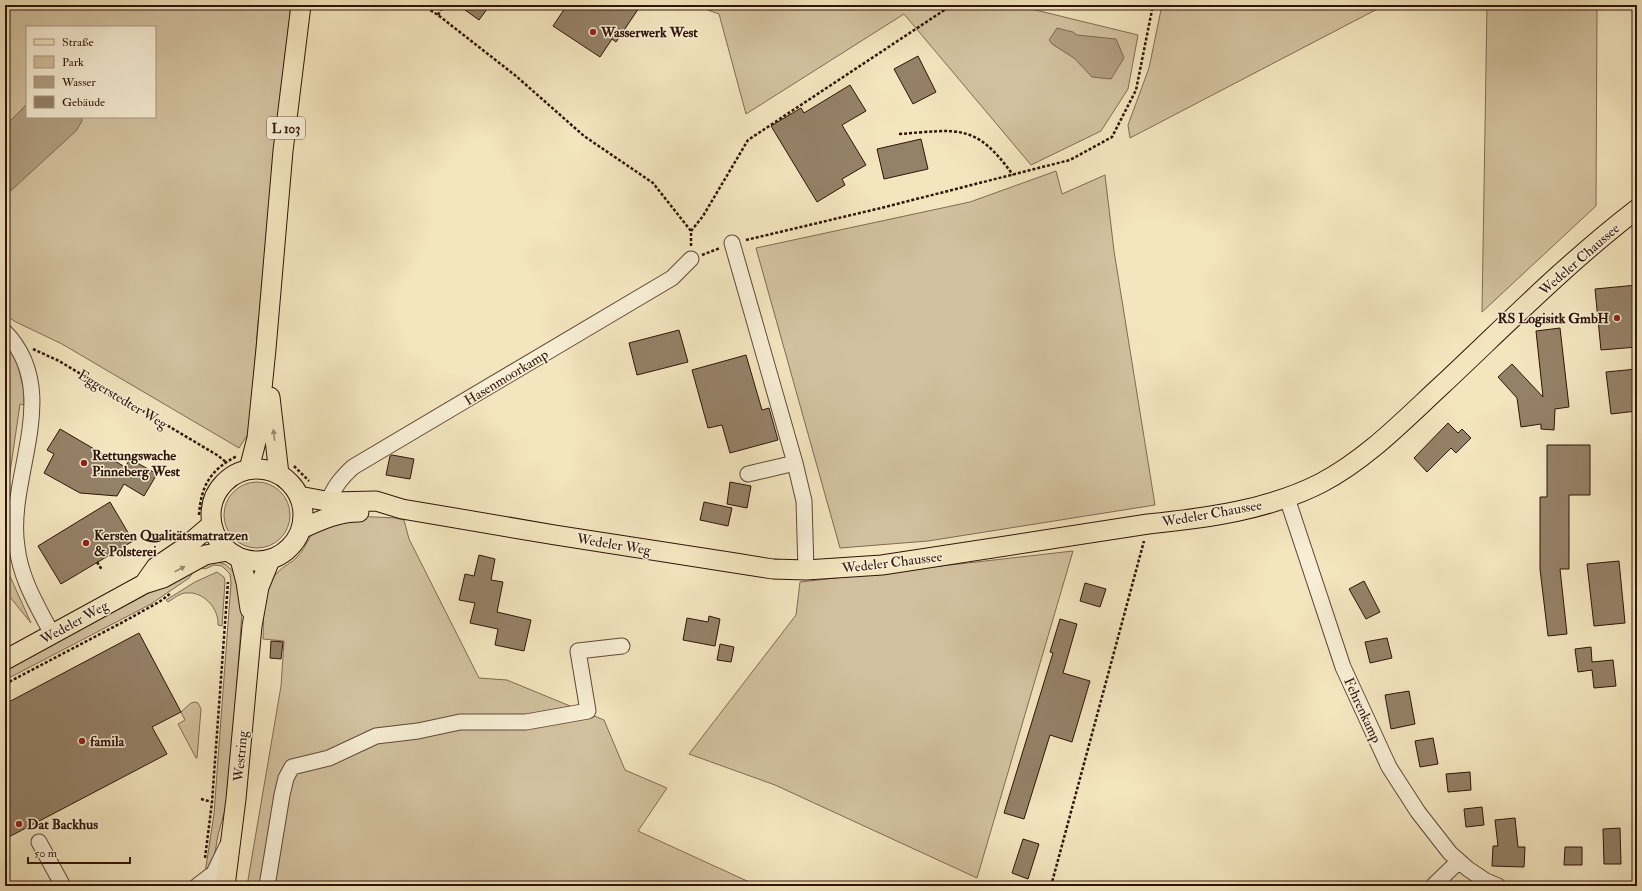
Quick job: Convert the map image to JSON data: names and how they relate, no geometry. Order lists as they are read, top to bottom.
{
  "streets": {
    "main road": [
      "L 103",
      "Wedeler Chaussee",
      "Wedeler Weg",
      "Westring"
    ],
    "street": ["Hasenmoorkamp", "Fehrenkamp"],
    "path": ["Eggerstedter Weg"]
  },
  "crossings": [
    ["L 103", "Eggerstedter Weg"],
    ["L 103", "Wedeler Weg"],
    ["L 103", "Westring"],
    ["Wedeler Chaussee", "Wedeler Weg"],
    ["Wedeler Chaussee", "Fehrenkamp"],
    ["Hasenmoorkamp", "Wedeler Weg"],
    ["Eggerstedter Weg", "Wedeler Weg"],
    ["Eggerstedter Weg", "Westring"],
    ["Wedeler Weg", "Westring"]
  ],
  "places": [
    "Wasserwerk West",
    "RS Logisitk GmbH",
    "Rettungswache Pinneberg West",
    "Kersten Qualitätsmatratzen & Polsterei",
    "famila",
    "Dat Backhus"
  ],
  "legend": [
    "Straße",
    "Park",
    "Wasser",
    "Gebäude"
  ],
  "scale_bar": "50 m"
}
